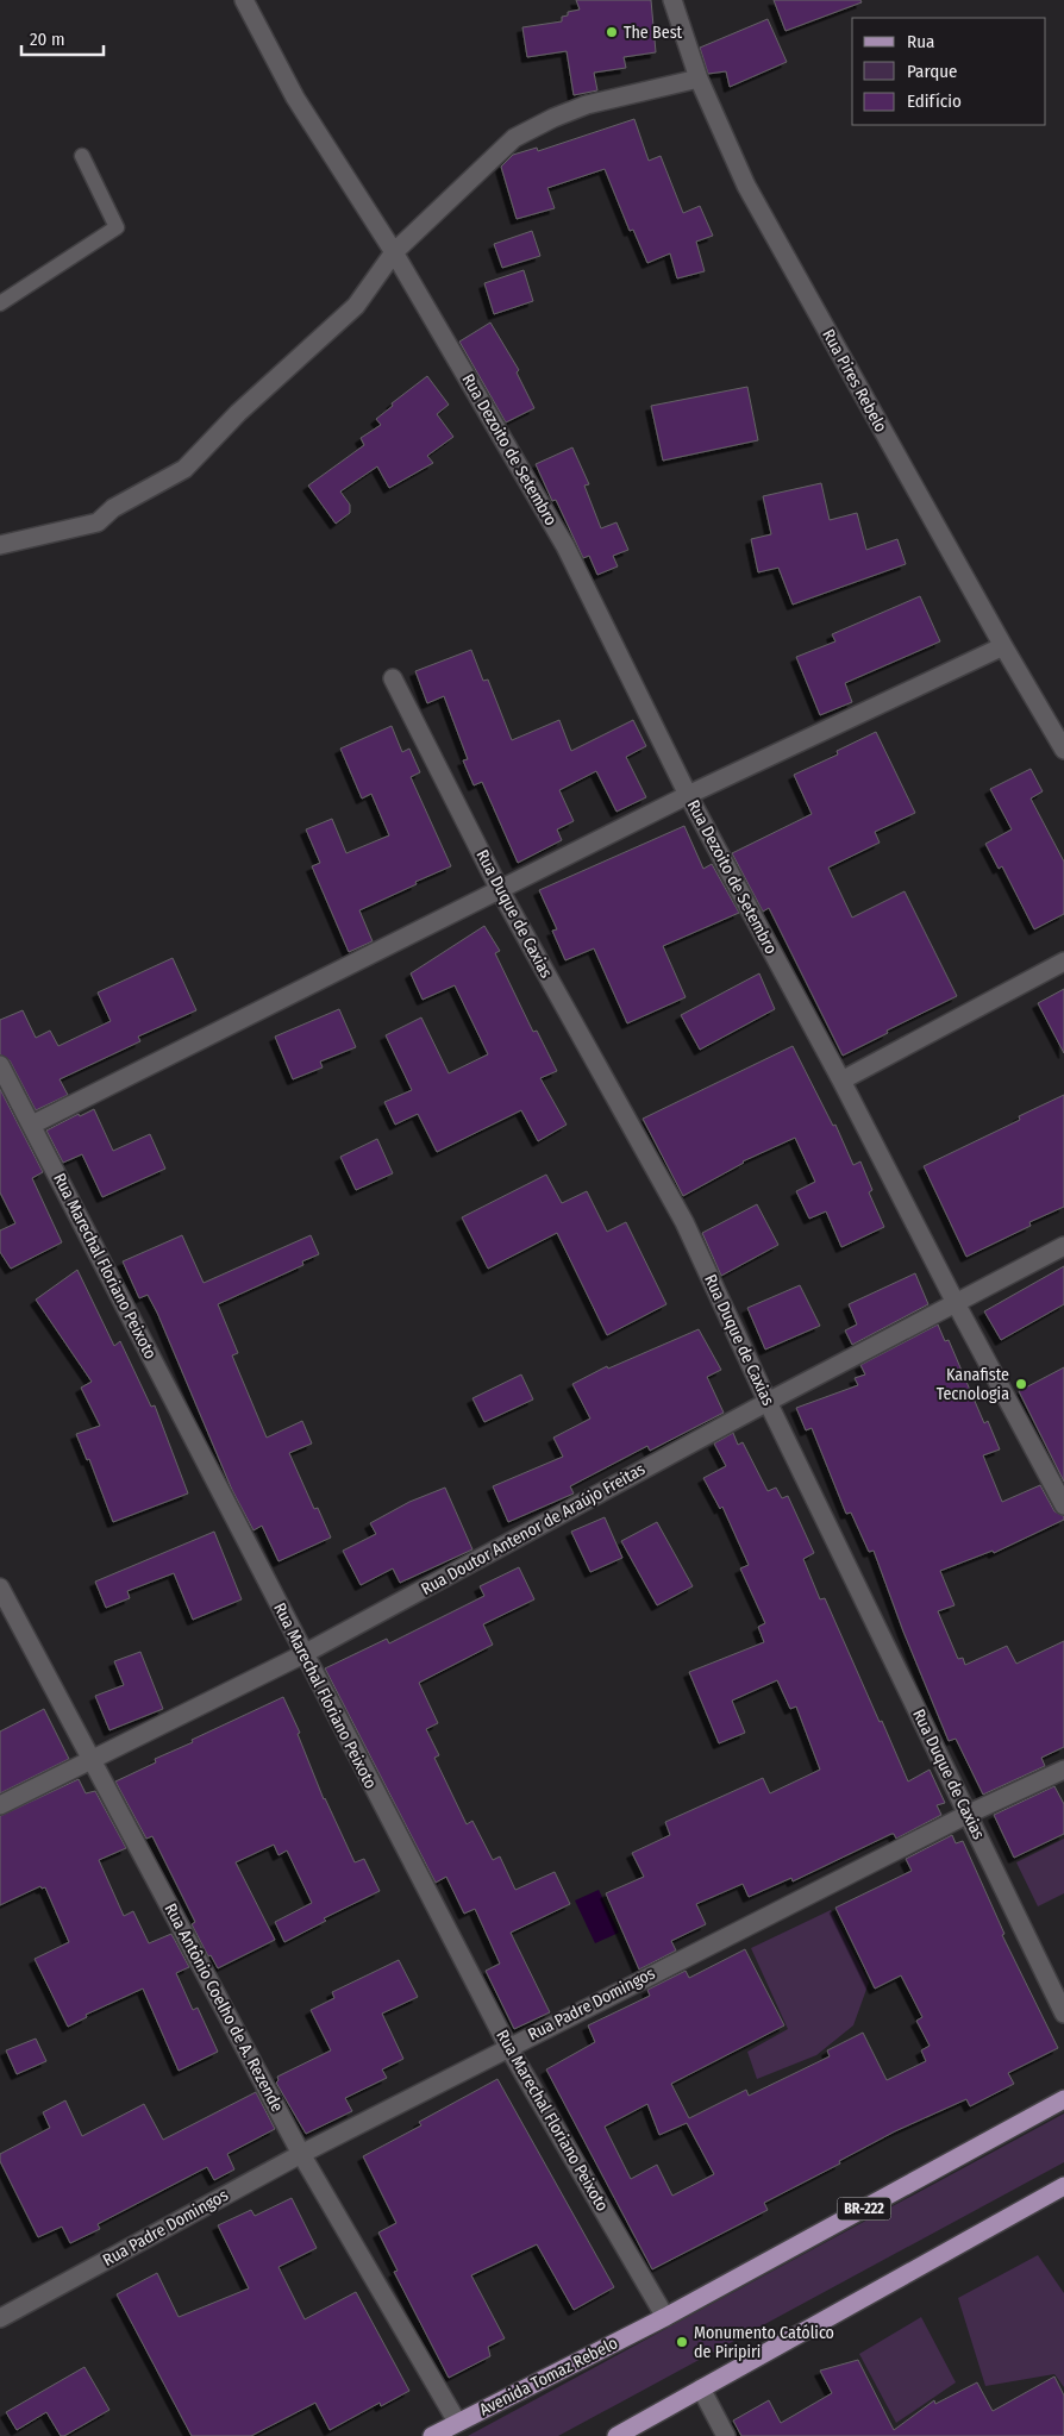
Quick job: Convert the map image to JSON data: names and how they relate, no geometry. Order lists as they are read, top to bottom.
{
  "streets": {
    "main road": ["BR-222", "Avenida Tomaz Rebelo"],
    "street": [
      "Rua Pires Rebelo",
      "Rua Dezoito de Setembro",
      "Rua Duque de Caxias",
      "Rua Marechal Floriano Peixoto",
      "Rua Doutor Antenor de Araújo Freitas",
      "Rua Padre Domingos",
      "Rua Antônio Coelho de A. Rezende"
    ]
  },
  "crossings": [
    ["Rua Dezoito de Setembro", "Rua Doutor Antenor de Araújo Freitas"],
    ["Rua Duque de Caxias", "Rua Doutor Antenor de Araújo Freitas"],
    ["Rua Duque de Caxias", "Rua Padre Domingos"],
    ["Rua Marechal Floriano Peixoto", "Rua Doutor Antenor de Araújo Freitas"],
    ["Rua Marechal Floriano Peixoto", "Rua Padre Domingos"],
    ["Rua Marechal Floriano Peixoto", "BR-222"],
    ["Rua Marechal Floriano Peixoto", "Avenida Tomaz Rebelo"],
    ["Rua Doutor Antenor de Araújo Freitas", "Rua Antônio Coelho de A. Rezende"],
    ["Rua Padre Domingos", "Rua Antônio Coelho de A. Rezende"],
    ["Rua Antônio Coelho de A. Rezende", "Avenida Tomaz Rebelo"],
    ["BR-222", "Avenida Tomaz Rebelo"]
  ],
  "places": ["The Best", "Kanafiste Tecnologia", "Monumento Católico de Piripiri"],
  "legend": ["Rua", "Parque", "Edifício"],
  "scale_bar": "20 m"
}
